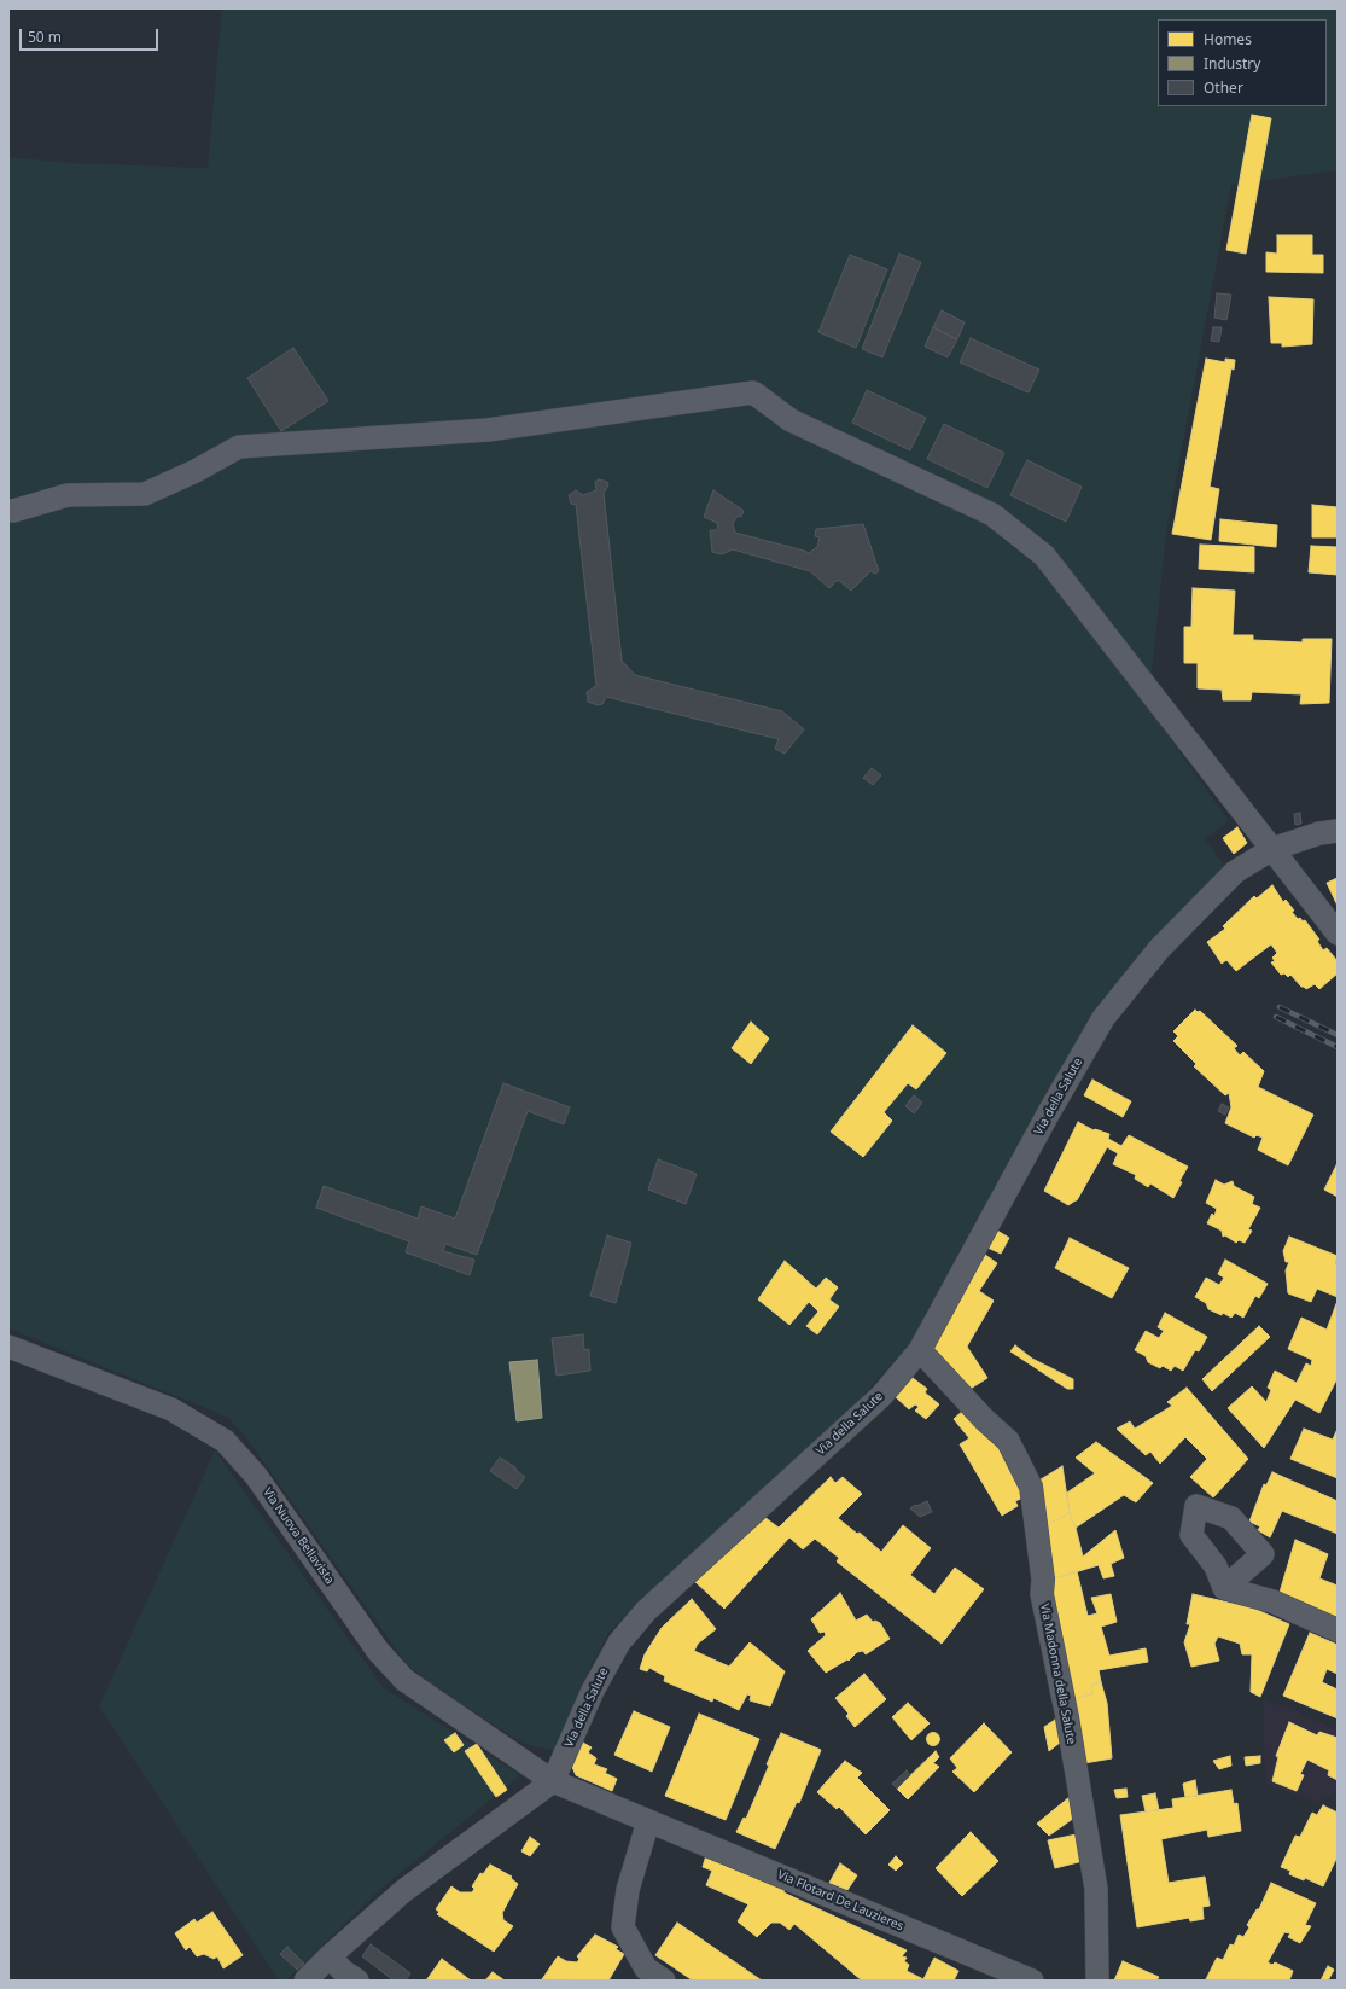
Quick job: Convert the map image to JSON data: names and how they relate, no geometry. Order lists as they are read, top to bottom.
{
  "streets": {
    "street": [
      "Via della Salute",
      "Via Nuova Bellavista",
      "Via Madonna della Salute",
      "Via Flotard De Lauzieres"
    ]
  },
  "crossings": [
    ["Via della Salute", "Via Nuova Bellavista"],
    ["Via della Salute", "Via Madonna della Salute"],
    ["Via della Salute", "Via Flotard De Lauzieres"],
    ["Via Nuova Bellavista", "Via Flotard De Lauzieres"]
  ],
  "legend": ["Homes", "Industry", "Other"],
  "scale_bar": "50 m"
}
